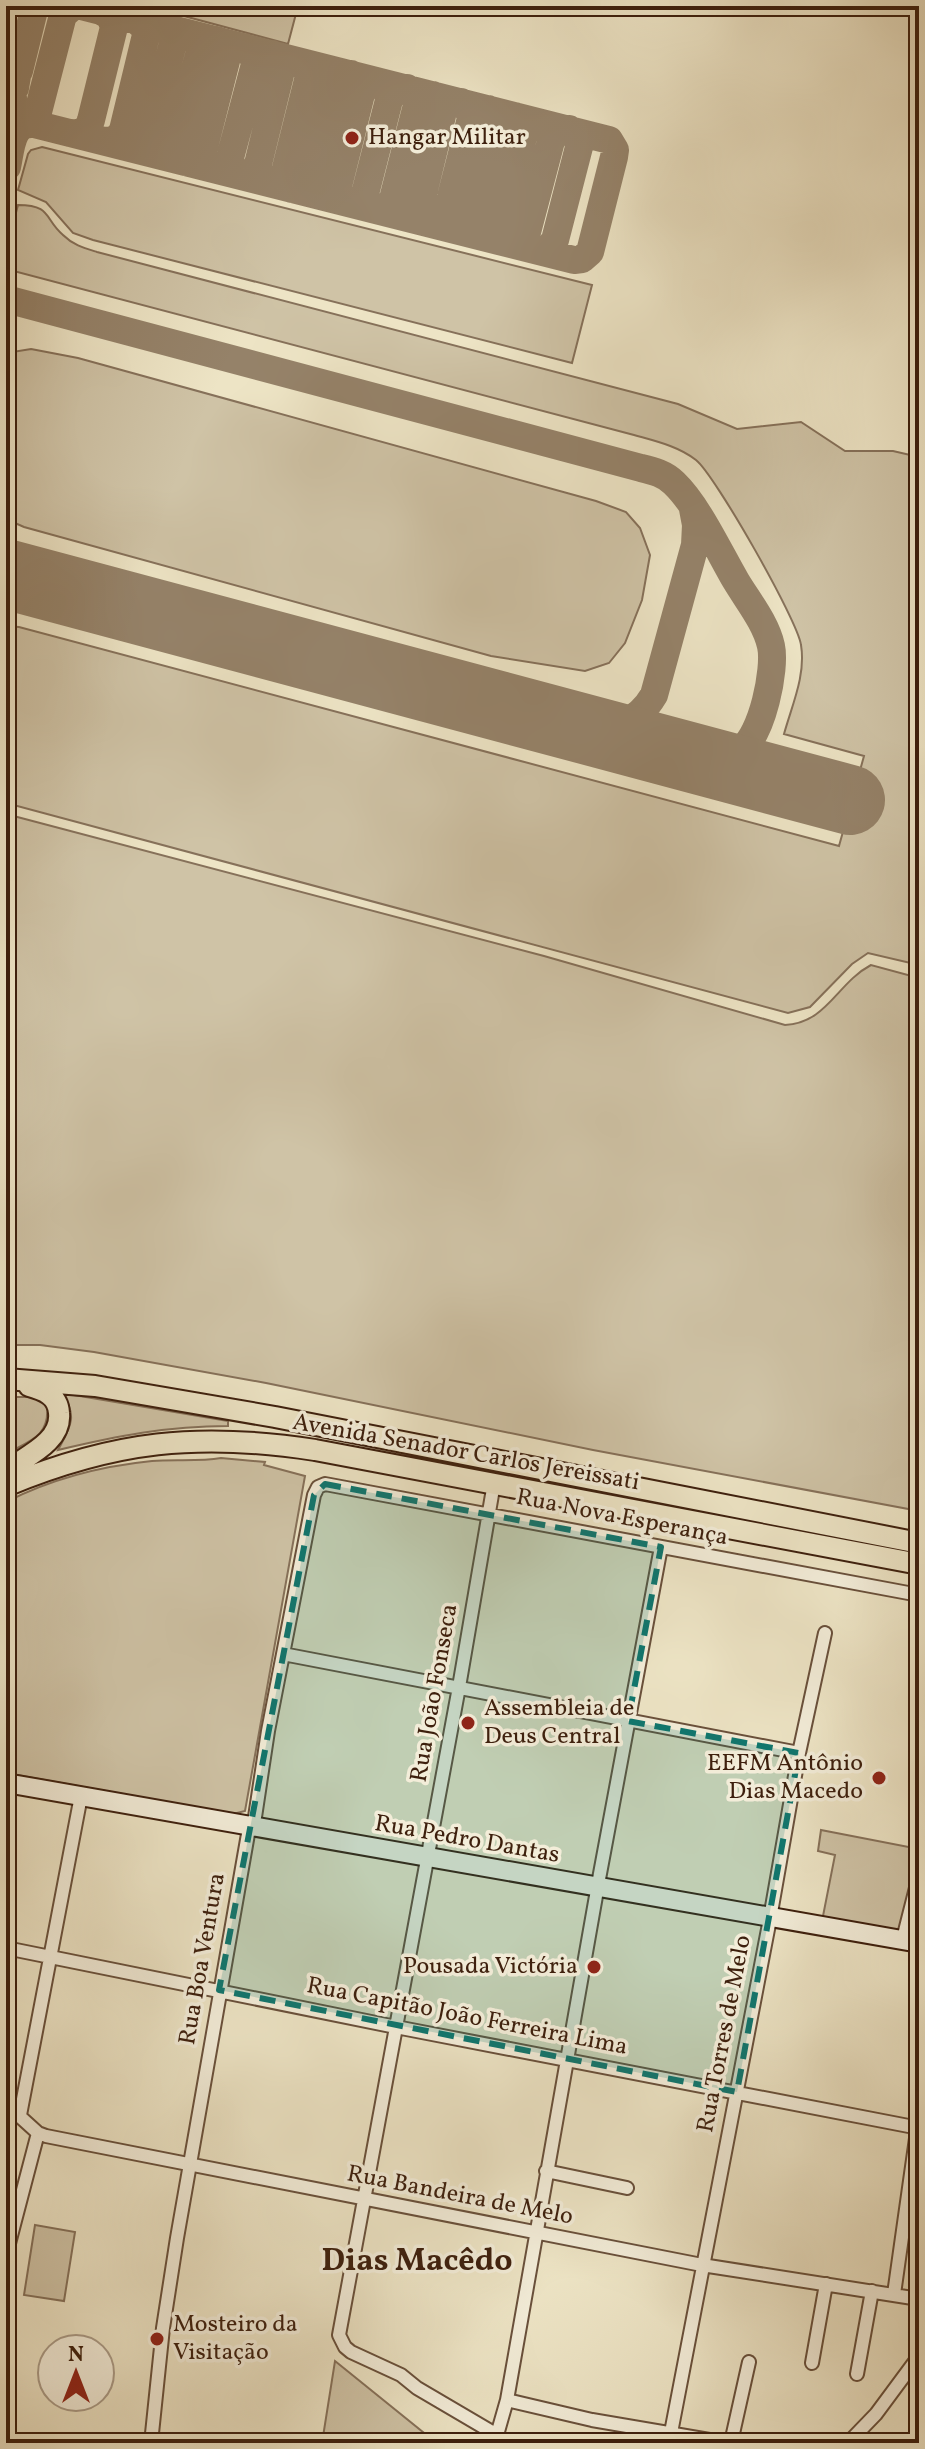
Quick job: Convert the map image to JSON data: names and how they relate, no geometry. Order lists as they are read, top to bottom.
{
  "streets": {
    "main road": ["Avenida Senador Carlos Jereissati", "Rua Pedro Dantas"],
    "street": [
      "Rua Nova Esperança",
      "Rua João Fonseca",
      "Rua Boa Ventura",
      "Rua Capitão João Ferreira Lima",
      "Rua Torres de Melo",
      "Rua Bandeira de Melo"
    ]
  },
  "crossings": [
    ["Avenida Senador Carlos Jereissati", "Rua João Fonseca"],
    ["Rua Nova Esperança", "Rua João Fonseca"],
    ["Rua Nova Esperança", "Rua Boa Ventura"],
    ["Rua João Fonseca", "Rua Pedro Dantas"],
    ["Rua João Fonseca", "Rua Capitão João Ferreira Lima"],
    ["Rua João Fonseca", "Rua Bandeira de Melo"],
    ["Rua Pedro Dantas", "Rua Boa Ventura"],
    ["Rua Pedro Dantas", "Rua Torres de Melo"],
    ["Rua Boa Ventura", "Rua Capitão João Ferreira Lima"],
    ["Rua Boa Ventura", "Rua Bandeira de Melo"],
    ["Rua Capitão João Ferreira Lima", "Rua Torres de Melo"],
    ["Rua Torres de Melo", "Rua Bandeira de Melo"]
  ],
  "districts": ["Dias Macêdo"],
  "places": [
    "Hangar Militar",
    "Assembleia de Deus Central",
    "EEFM Antônio Dias Macedo",
    "Pousada Victória",
    "Mosteiro da Visitação"
  ],
  "north": "top"
}
